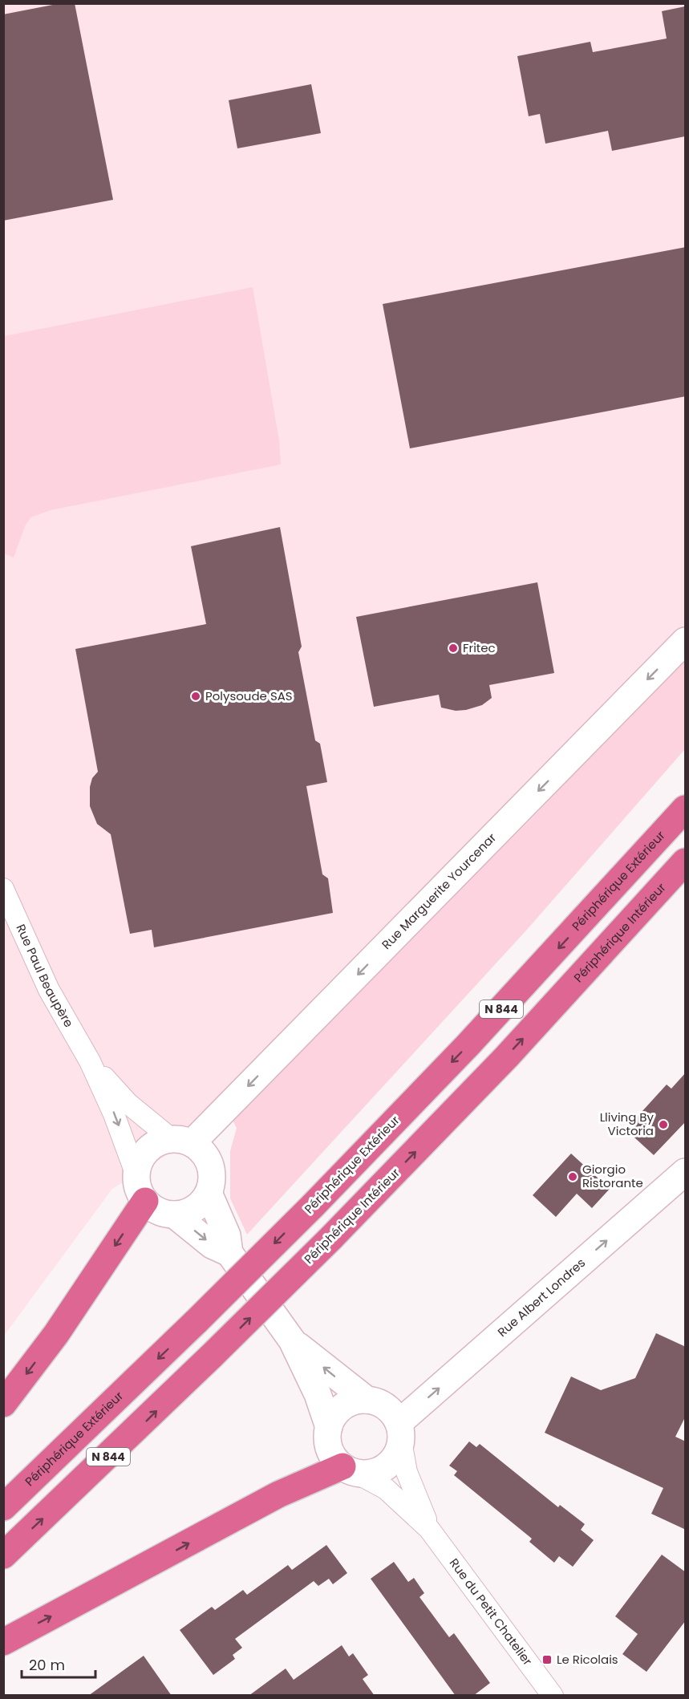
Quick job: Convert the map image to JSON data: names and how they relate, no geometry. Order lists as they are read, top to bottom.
{
  "streets": {
    "highway": ["Périphérique Extérieur", "Périphérique Intérieur", "N 844"],
    "street": [
      "Rue Marguerite Yourcenar",
      "Rue Paul Beaupère",
      "Rue Albert Londres",
      "Rue du Petit Chatelier"
    ]
  },
  "crossings": [
    ["Rue Marguerite Yourcenar", "Rue Paul Beaupère"],
    ["Rue Albert Londres", "Rue du Petit Chatelier"]
  ],
  "one_way": ["Rue Marguerite Yourcenar", "Rue Albert Londres"],
  "places": {
    "other": [
      "Fritec",
      "Polysoude SAS",
      "Lliving By Victoria",
      "Giorgio Ristorante"
    ],
    "transit": ["Le Ricolais"]
  },
  "scale_bar": "20 m"
}
